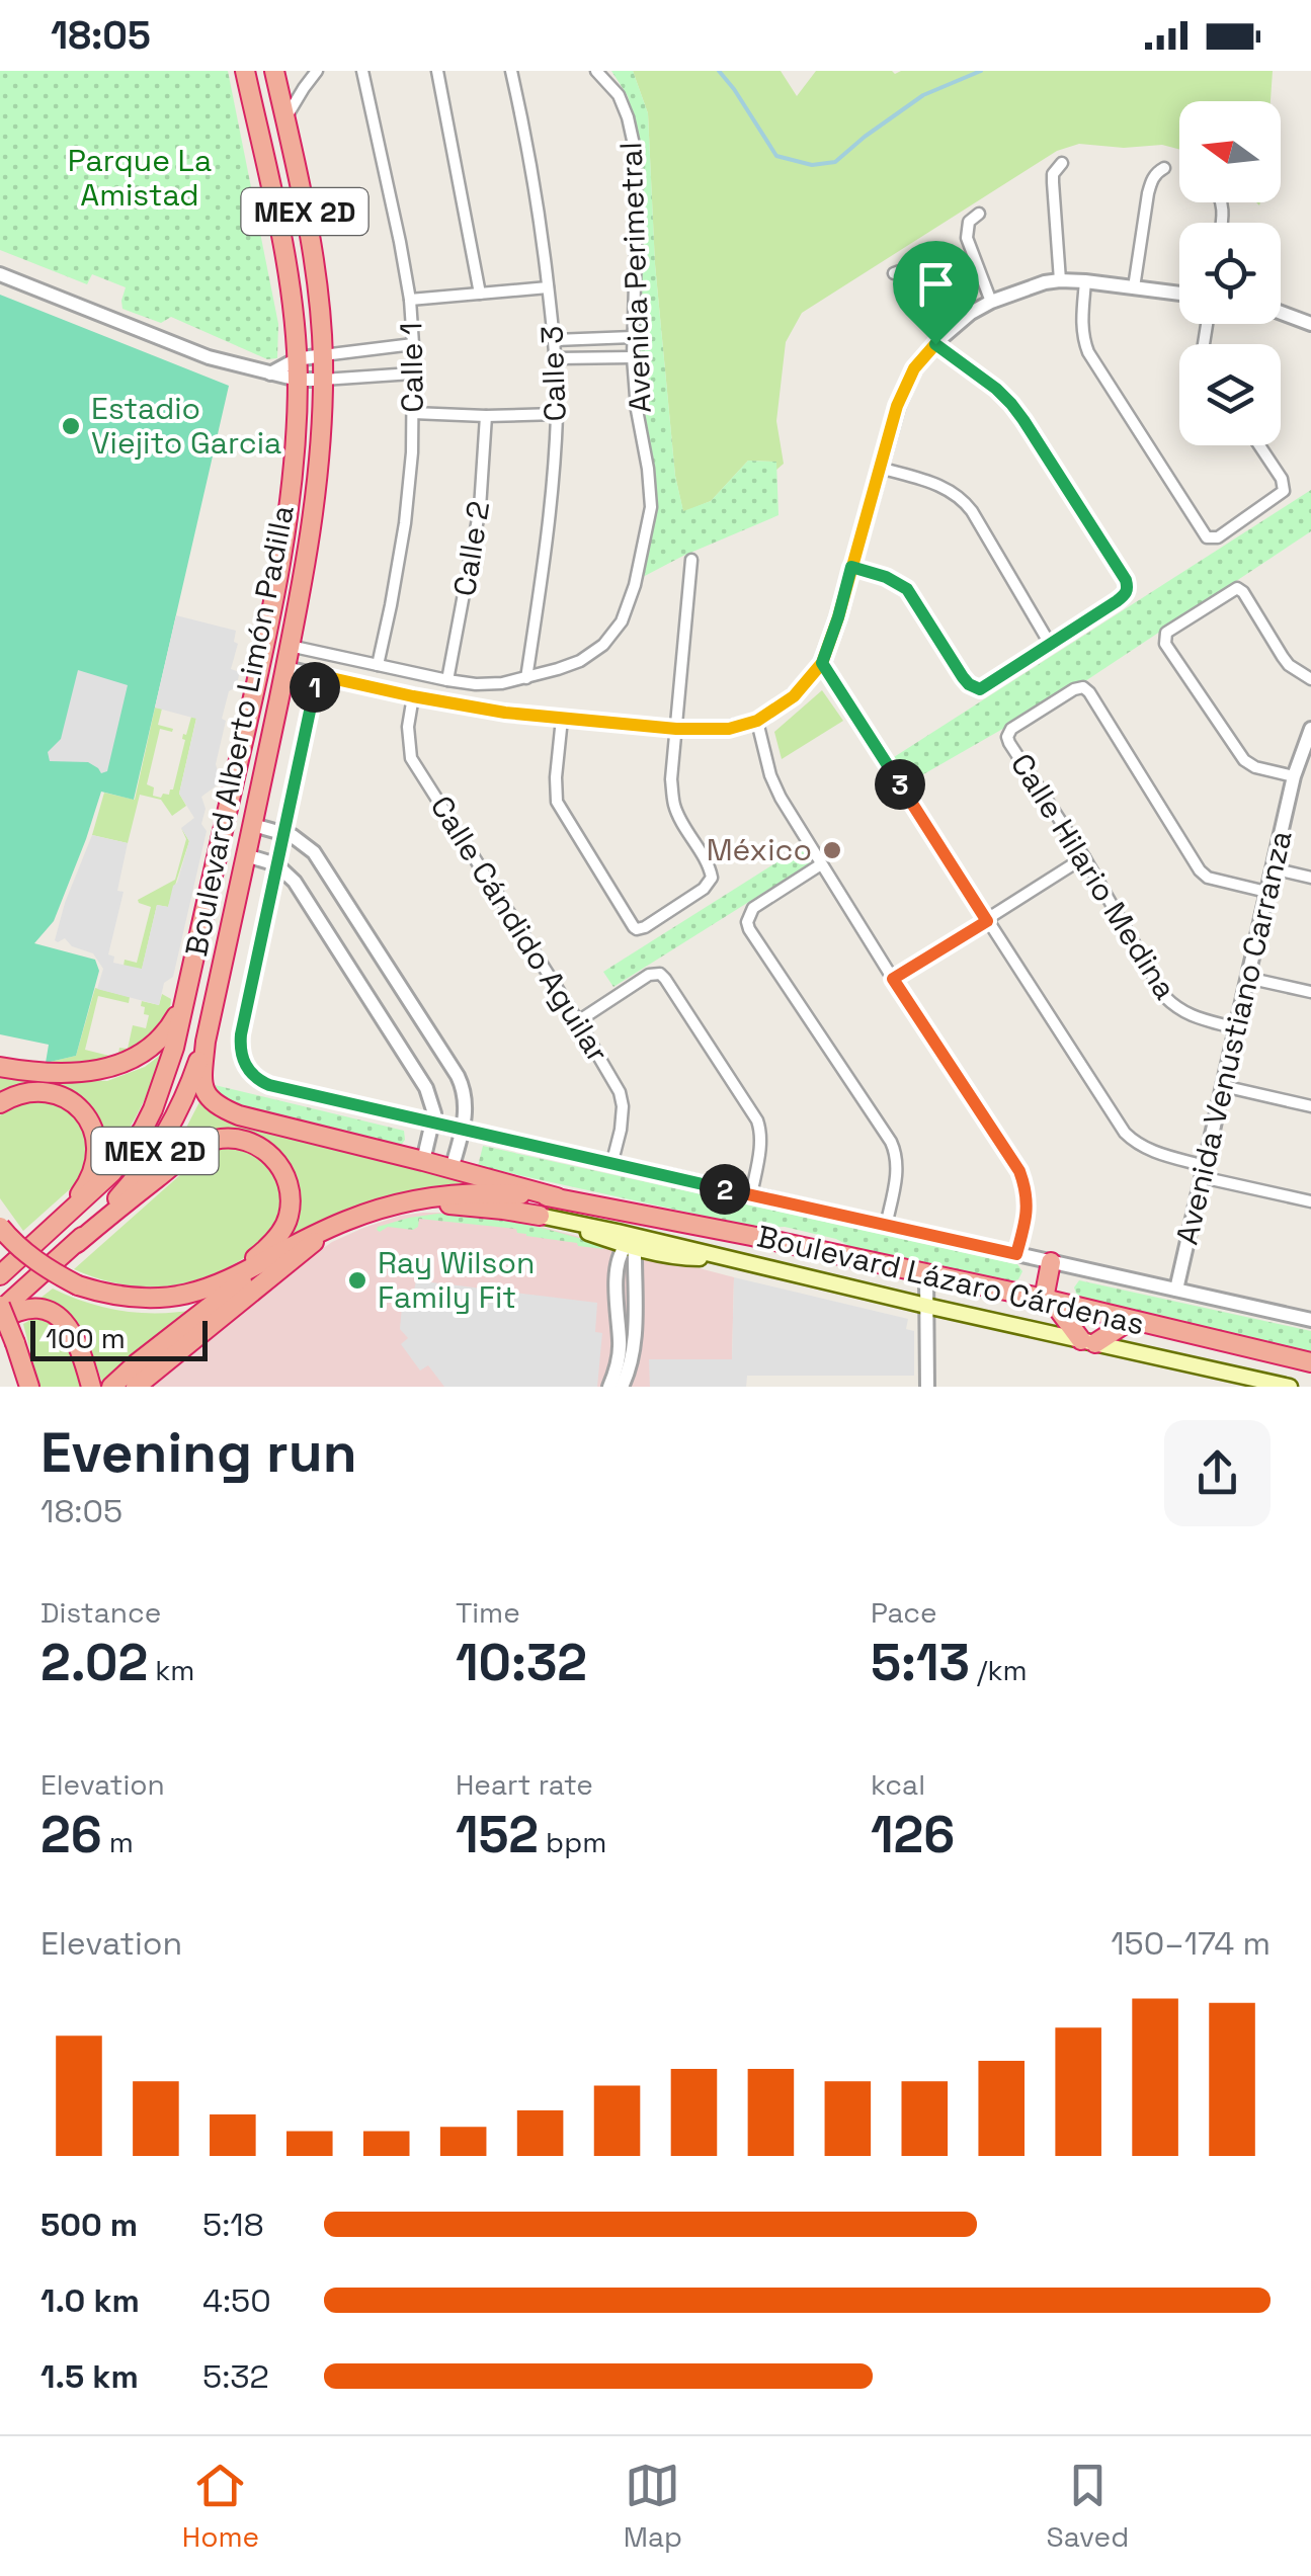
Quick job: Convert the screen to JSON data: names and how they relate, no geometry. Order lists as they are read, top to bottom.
{
  "streets": {
    "highway": ["MEX 2D", "Boulevard Alberto Limón Padilla", "Boulevard Lázaro Cárdenas"],
    "street": [
      "Avenida Perimetral",
      "Calle 1",
      "Calle 3",
      "Calle 2",
      "Calle Hilario Medina",
      "Calle Cándido Aguilar",
      "Avenida Venustiano Carranza"
    ]
  },
  "crossings": [
    ["MEX 2D", "Boulevard Alberto Limón Padilla"],
    ["Avenida Perimetral", "Calle 1"],
    ["Avenida Perimetral", "Calle 3"],
    ["Avenida Perimetral", "Calle 2"],
    ["Avenida Perimetral", "Boulevard Alberto Limón Padilla"],
    ["Calle Hilario Medina", "Avenida Venustiano Carranza"]
  ],
  "parks": ["Parque La Amistad"],
  "places": ["Estadio Viejito Garcia", "México", "Ray Wilson Family Fit"],
  "scale_bar": "100 m",
  "north": "left",
  "page": {
    "status": "18:05",
    "pins": ["1", "3", "2"],
    "scale": "100 m",
    "heading": ["Evening run", "18:05"],
    "stats": [
      ["Distance", "2.02 km"],
      ["Time", "10:32"],
      ["Pace", "5:13 /km"],
      ["Elevation", "26 m"],
      ["Heart rate", "152 bpm"],
      ["kcal", "126"]
    ],
    "chart": ["Elevation", "150–174 m"],
    "list": [
      {
        "name": "500 m",
        "note": "5:18"
      },
      {
        "name": "1.0 km",
        "note": "4:50"
      },
      {
        "name": "1.5 km",
        "note": "5:32"
      }
    ],
    "tabs": ["Home", "Map", "Saved"]
  }
}
